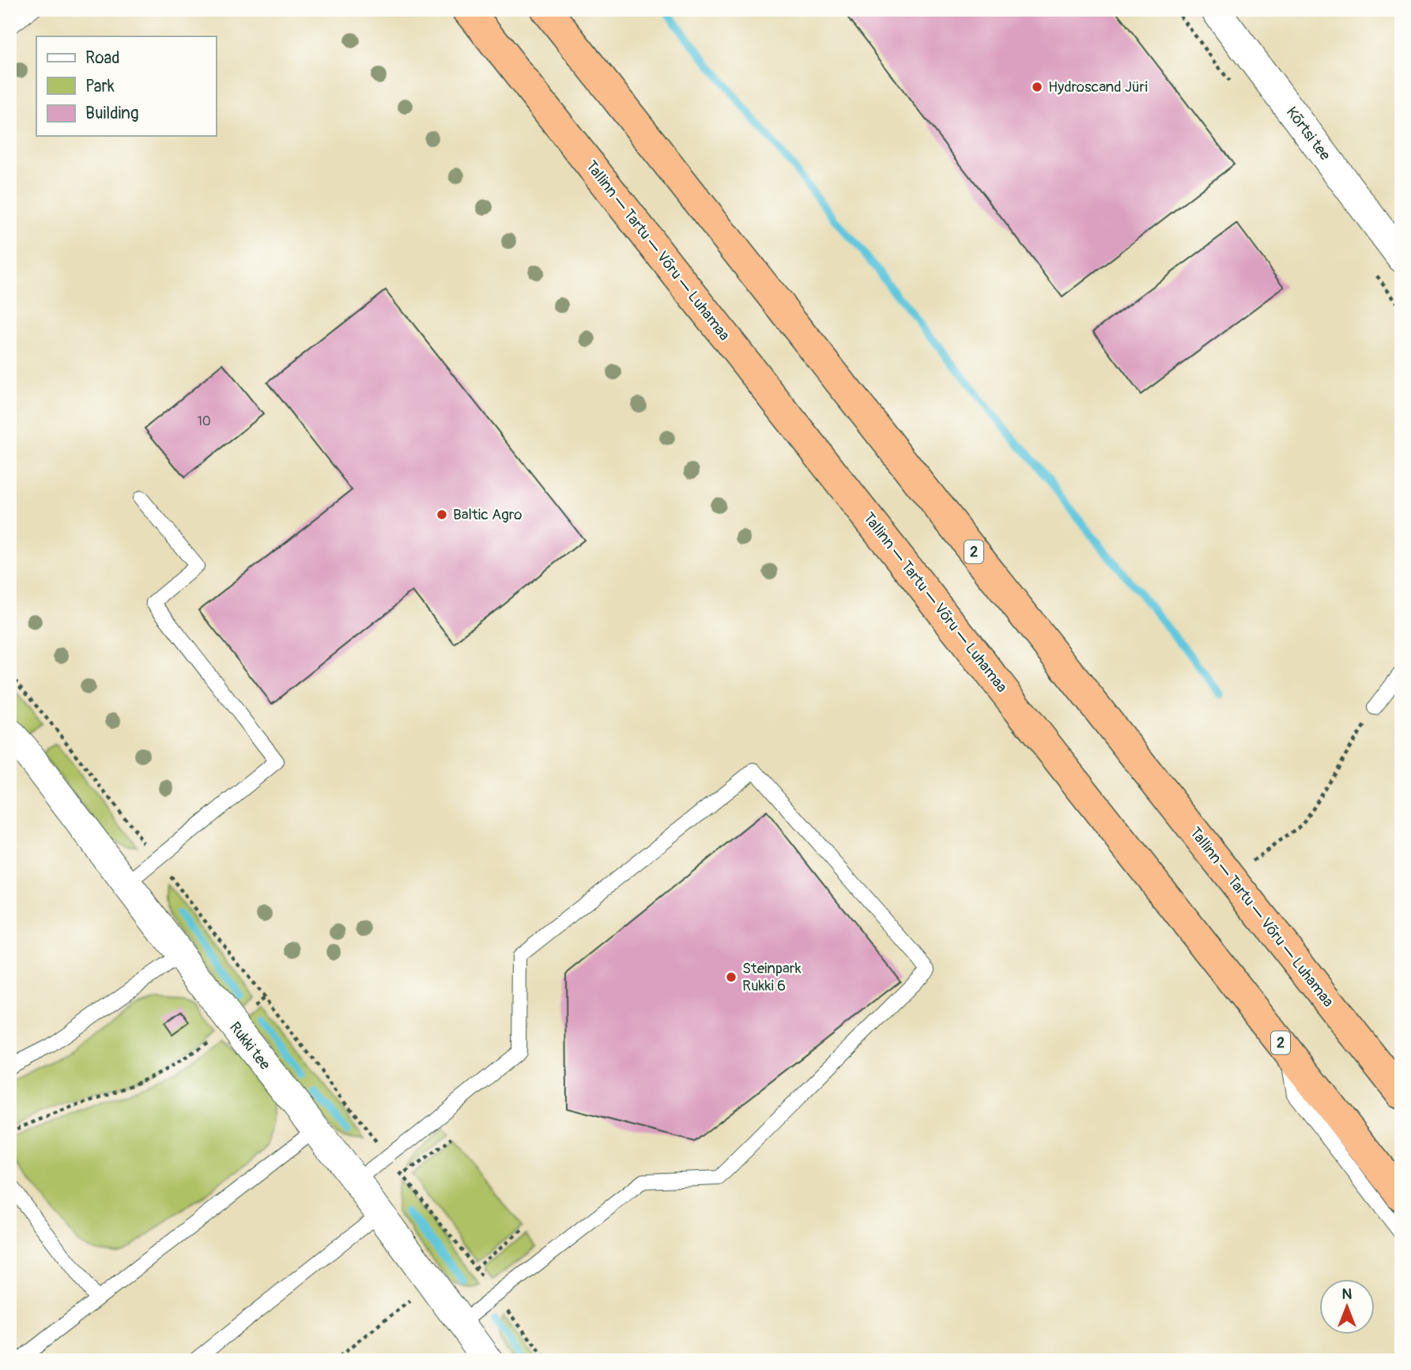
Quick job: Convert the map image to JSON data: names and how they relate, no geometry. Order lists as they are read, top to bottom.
{
  "streets": {
    "highway": ["Tallinn — Tartu — Võru — Luhamaa", "2"],
    "street": ["Kõrtsi tee", "Rukki tee"]
  },
  "places": ["Hydroscand Jüri", "Baltic Agro", "Steinpark Rukki 6"],
  "house_numbers": ["10"],
  "legend": ["Road", "Park", "Building"],
  "north": "top"
}
